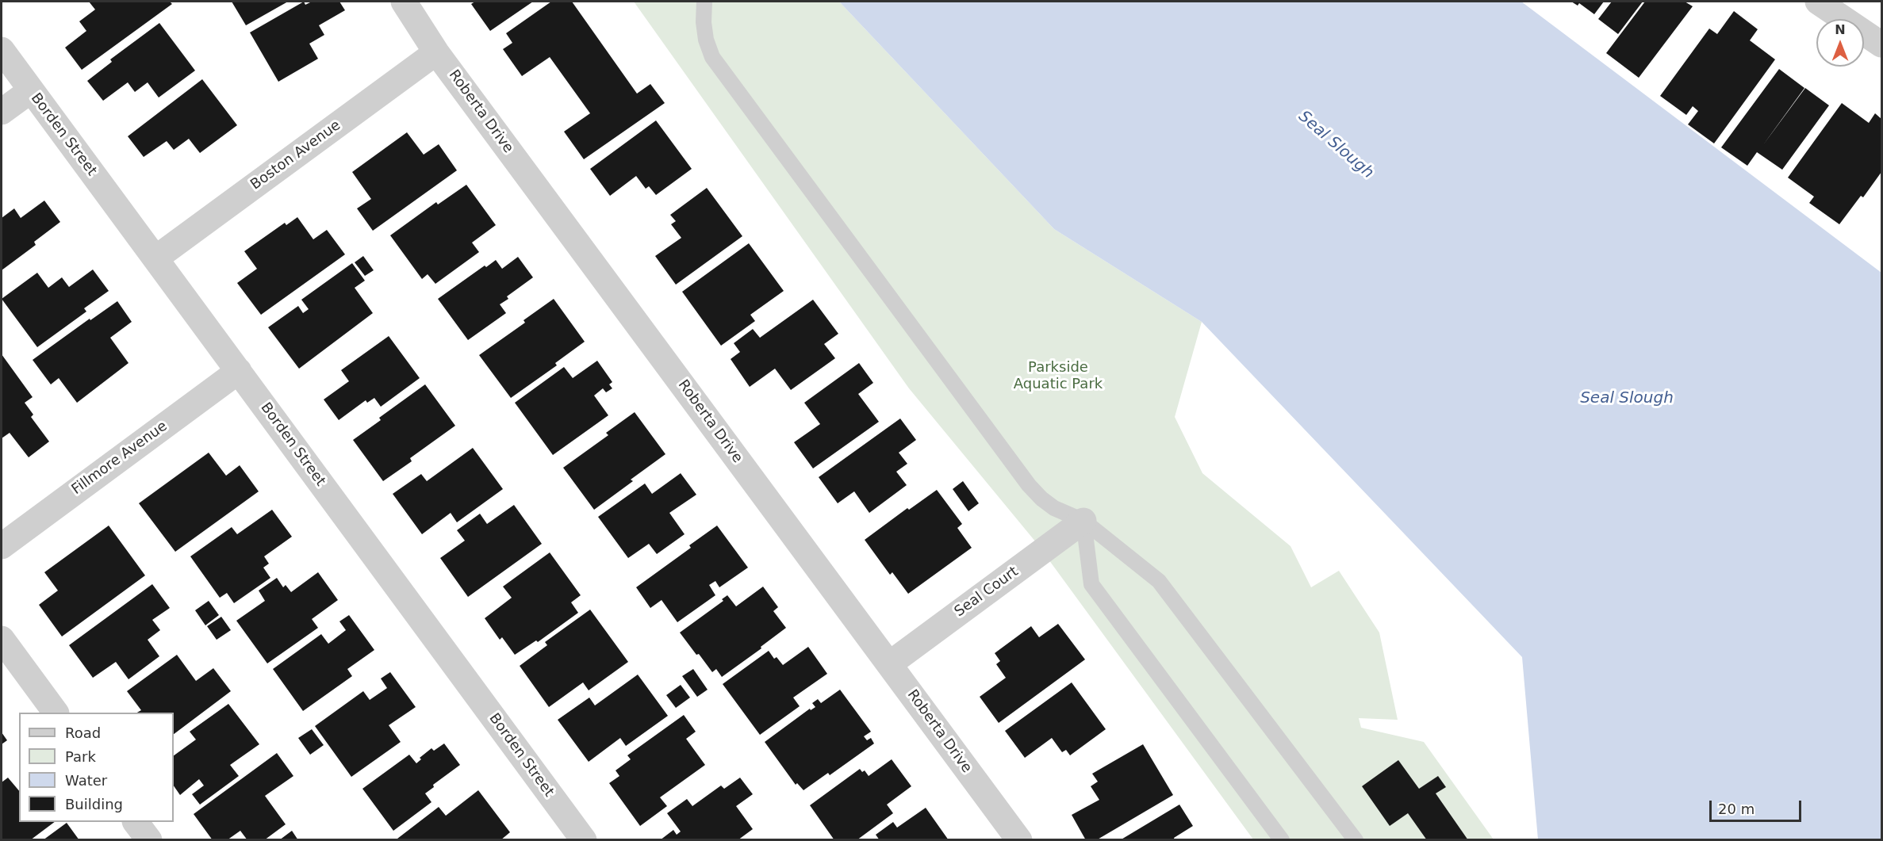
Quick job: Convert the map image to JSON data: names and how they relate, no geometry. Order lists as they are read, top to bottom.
{
  "streets": {
    "street": [
      "Roberta Drive",
      "Borden Street",
      "Boston Avenue",
      "Fillmore Avenue",
      "Seal Court"
    ]
  },
  "crossings": [
    ["Roberta Drive", "Boston Avenue"],
    ["Roberta Drive", "Seal Court"],
    ["Borden Street", "Boston Avenue"],
    ["Borden Street", "Fillmore Avenue"]
  ],
  "water": ["Seal Slough"],
  "parks": ["Parkside Aquatic Park"],
  "legend": [
    "Road",
    "Park",
    "Water",
    "Building"
  ],
  "scale_bar": "20 m",
  "north": "top"
}
